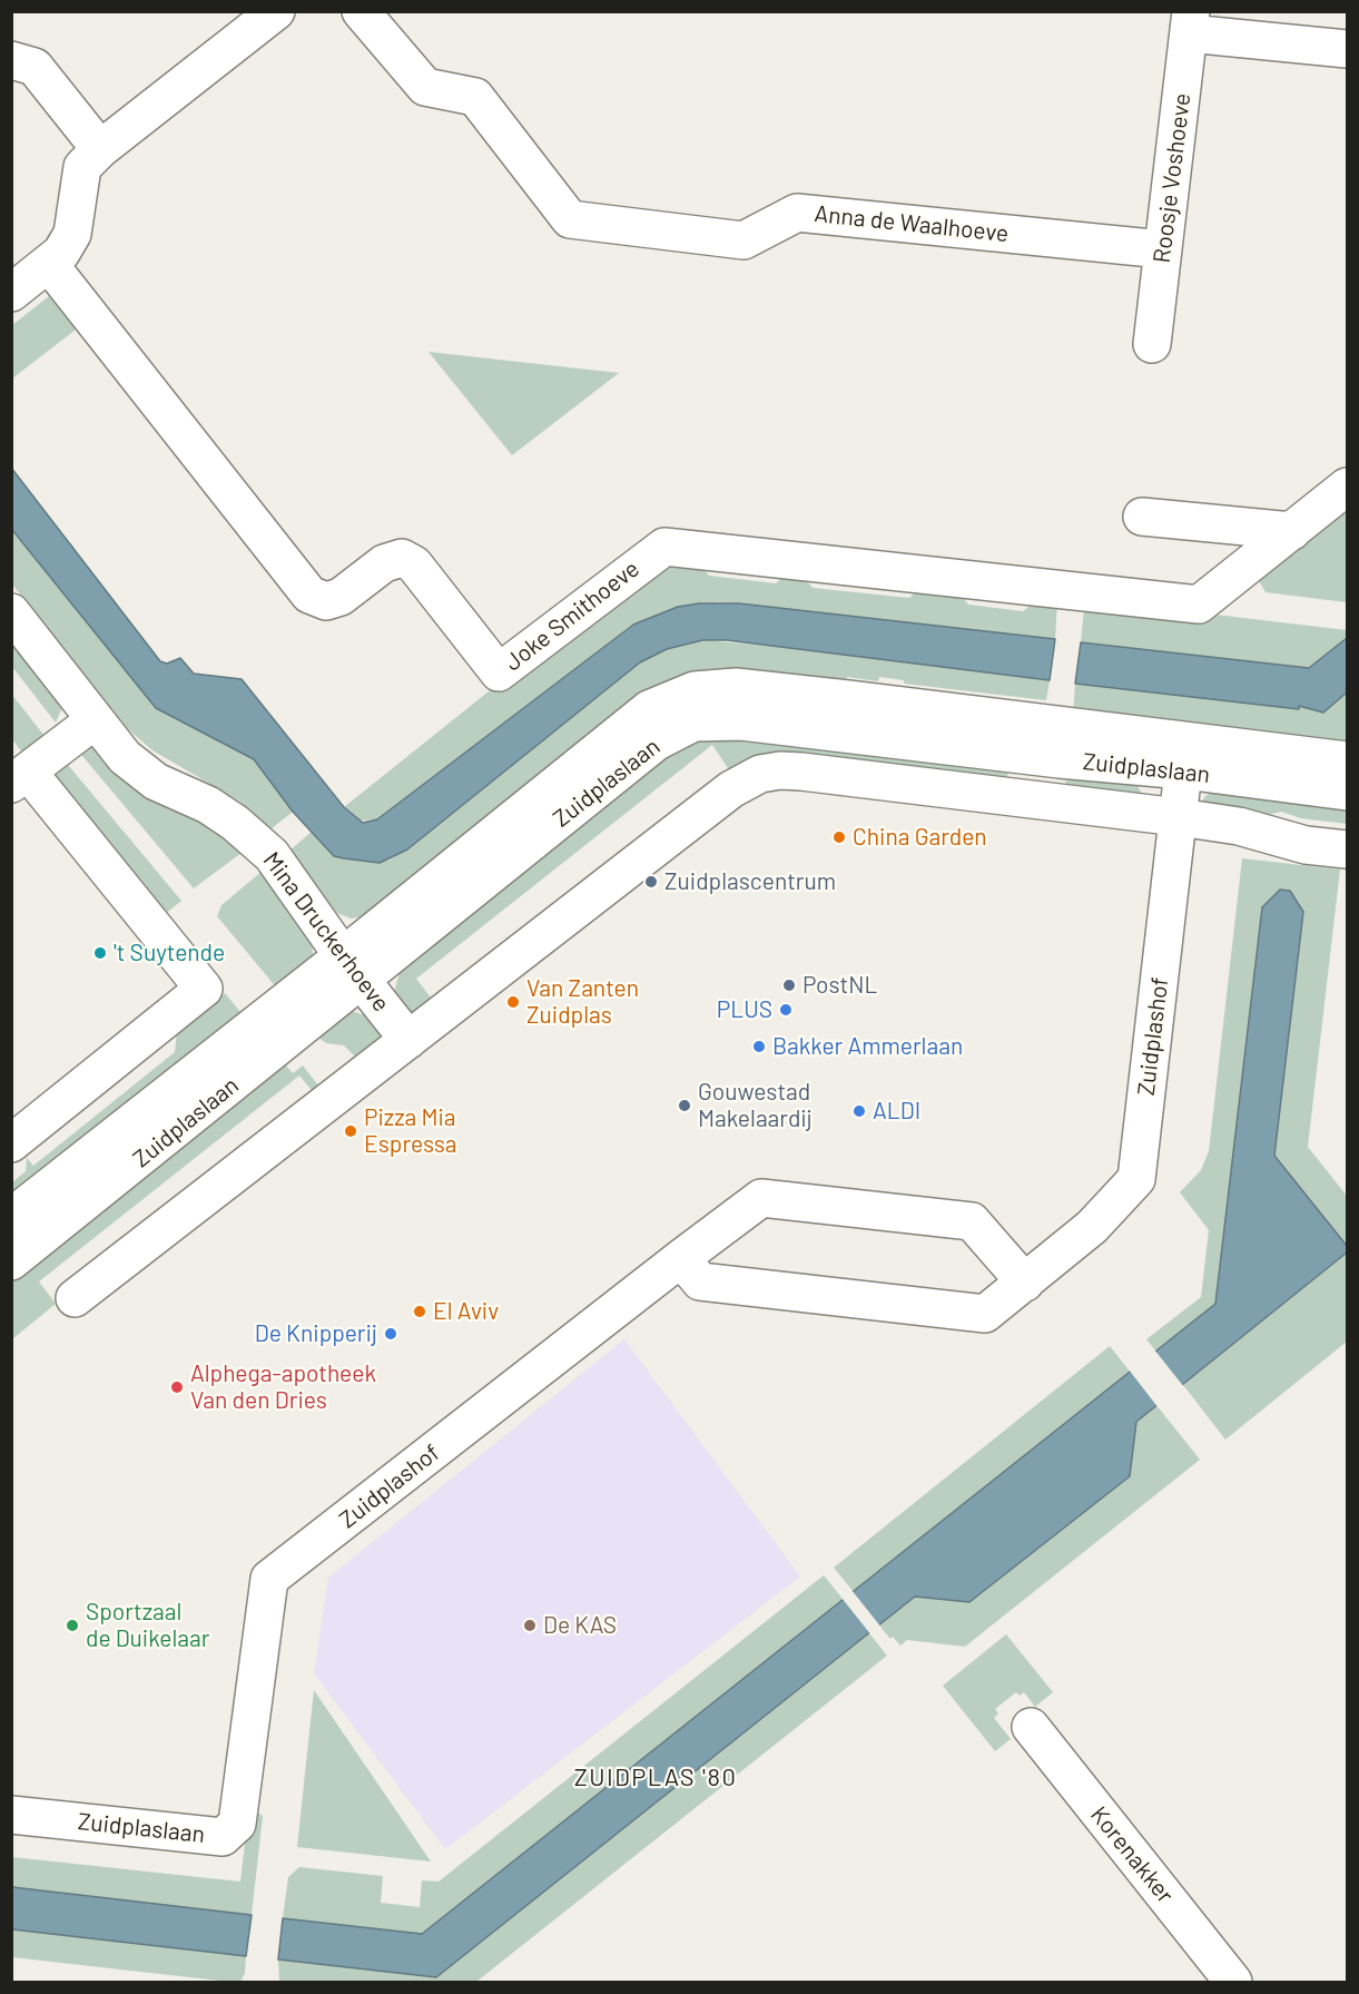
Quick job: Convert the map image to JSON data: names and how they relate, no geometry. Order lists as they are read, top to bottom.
{
  "streets": {
    "street": [
      "Roosje Voshoeve",
      "Anna de Waalhoeve",
      "Joke Smithoeve",
      "Zuidplaslaan",
      "Mina Druckerhoeve",
      "Zuidplashof",
      "Korenakker"
    ]
  },
  "crossings": [
    ["Roosje Voshoeve", "Anna de Waalhoeve"],
    ["Zuidplaslaan", "Mina Druckerhoeve"],
    ["Zuidplaslaan", "Zuidplashof"]
  ],
  "districts": ["ZUIDPLAS '80"],
  "places": [
    "China Garden",
    "Zuidplascentrum",
    "'t Suytende",
    "PostNL",
    "Van Zanten Zuidplas",
    "PLUS",
    "Bakker Ammerlaan",
    "Gouwestad Makelaardij",
    "ALDI",
    "Pizza Mia Espressa",
    "El Aviv",
    "De Knipperij",
    "Alphega-apotheek Van den Dries",
    "Sportzaal de Duikelaar",
    "De KAS"
  ]
}
